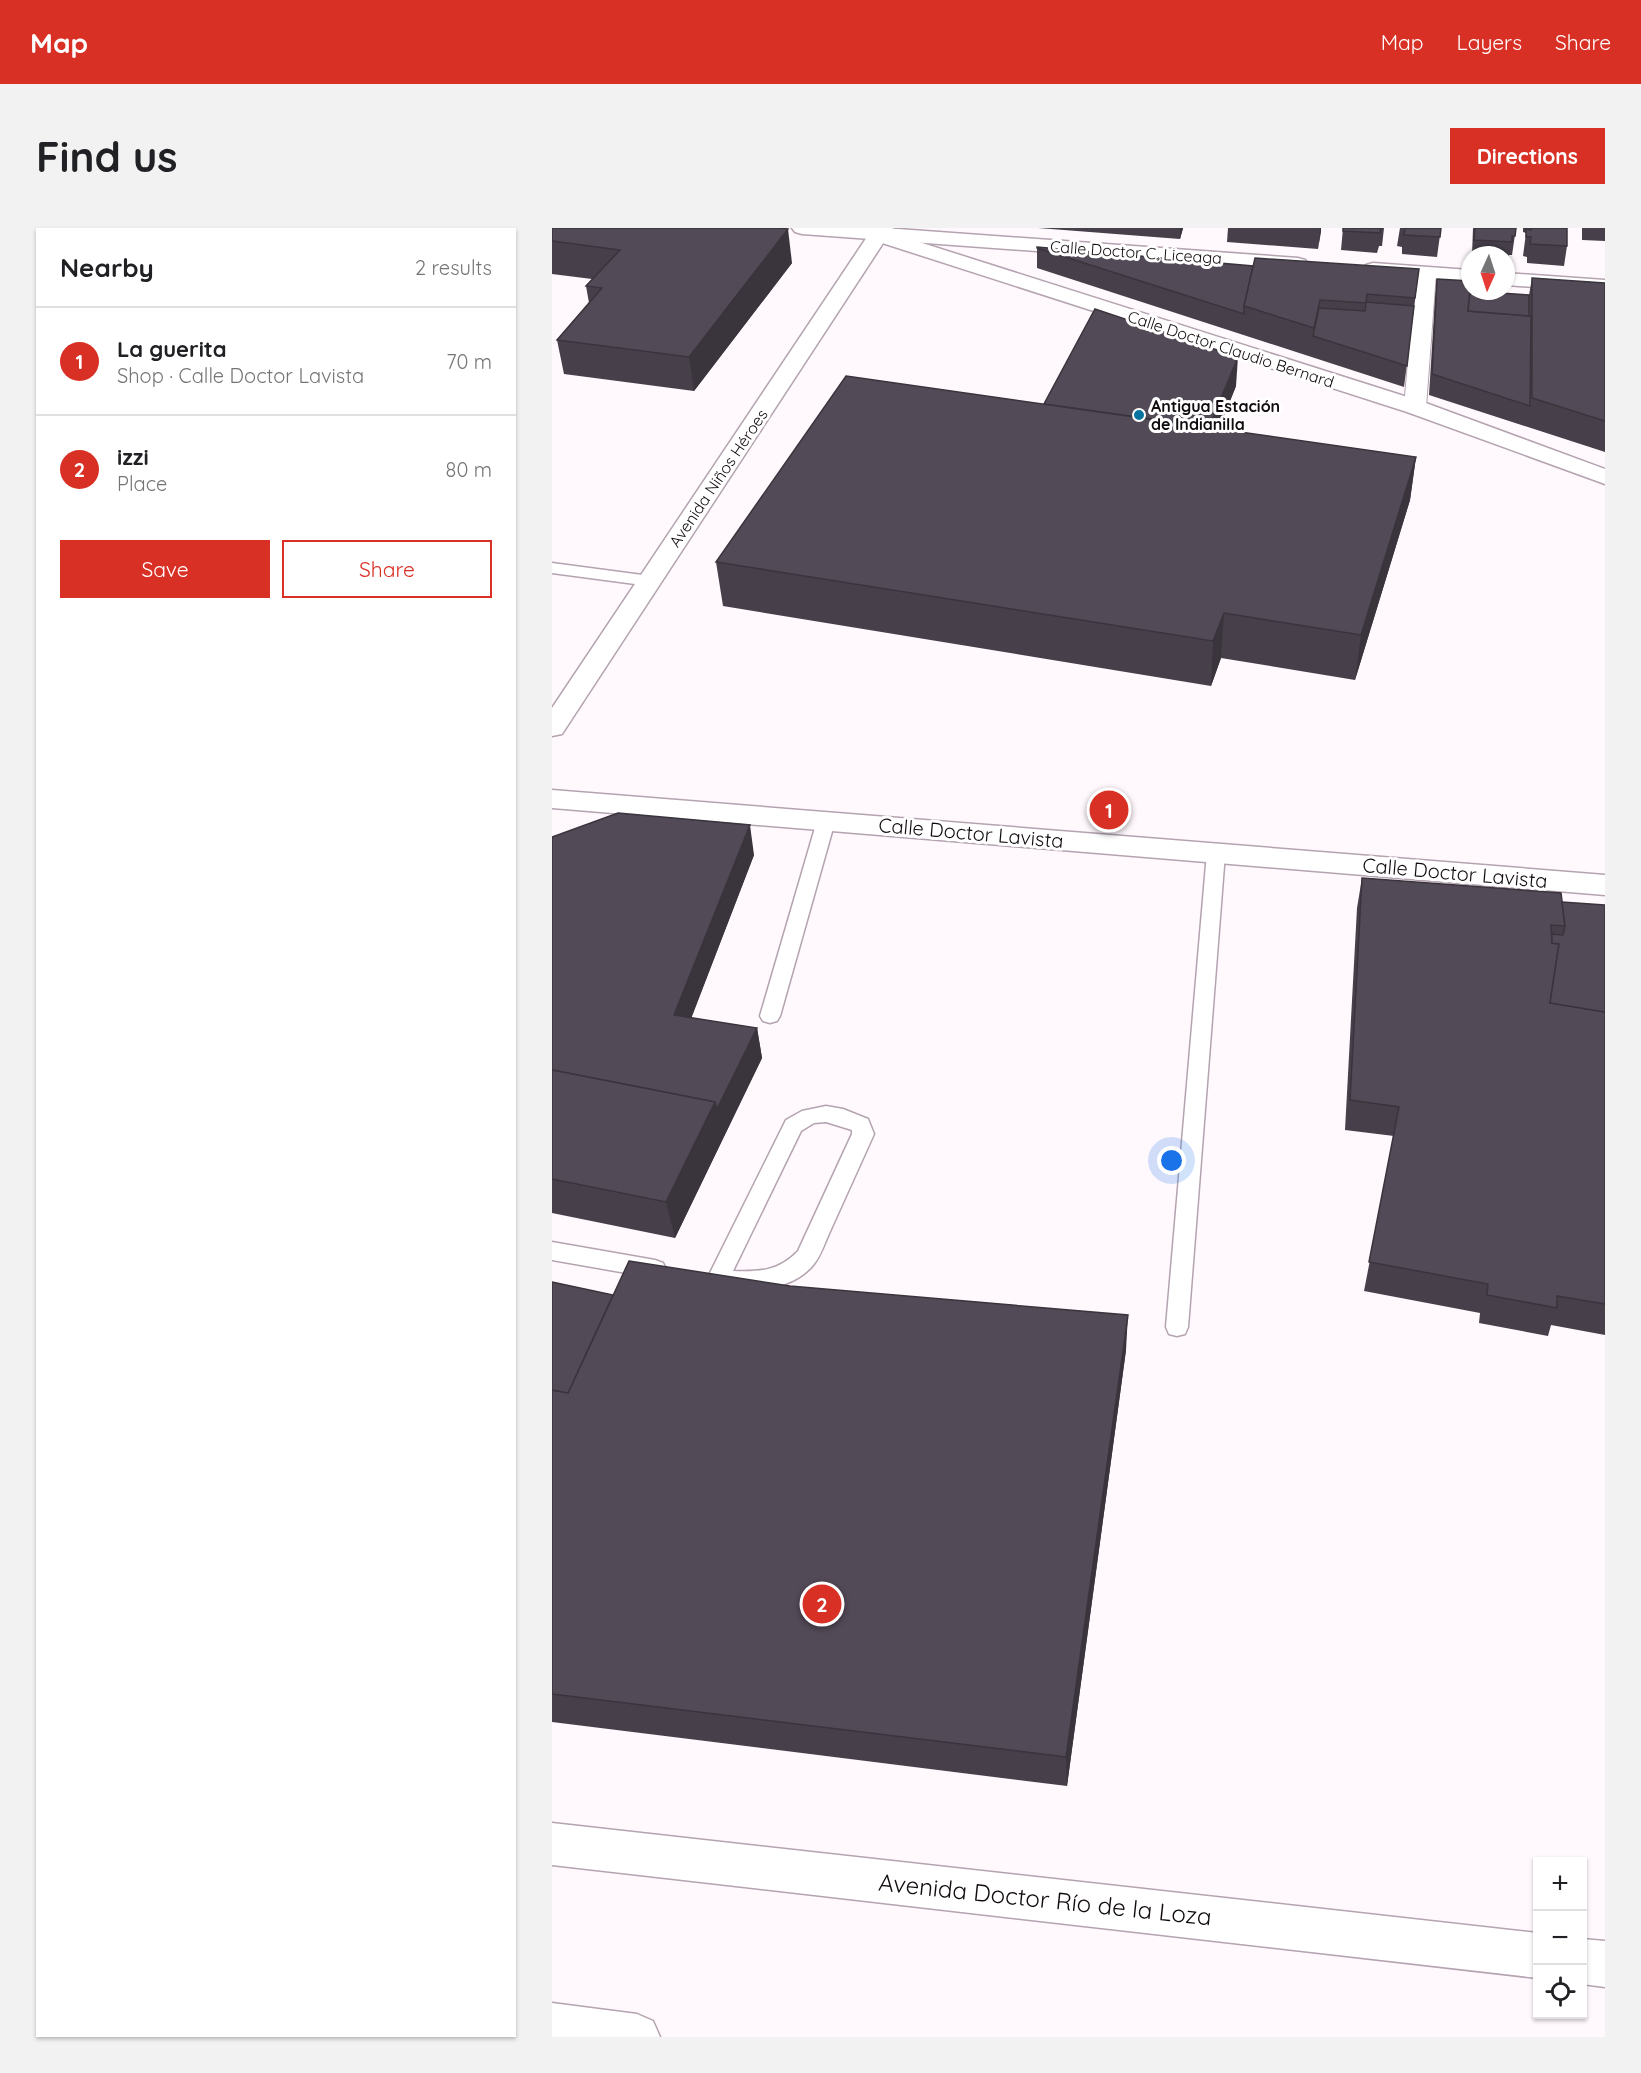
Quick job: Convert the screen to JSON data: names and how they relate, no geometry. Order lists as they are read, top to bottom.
{
  "streets": {
    "street": [
      "Calle Doctor C. Liceaga",
      "Calle Doctor Claudio Bernard",
      "Avenida Niños Héroes",
      "Calle Doctor Lavista",
      "Avenida Doctor Río de la Loza"
    ]
  },
  "crossings": [
    ["Calle Doctor C. Liceaga", "Calle Doctor Claudio Bernard"],
    ["Calle Doctor C. Liceaga", "Avenida Niños Héroes"],
    ["Calle Doctor Claudio Bernard", "Avenida Niños Héroes"]
  ],
  "places": ["Antigua Estación de Indianilla"],
  "north": "bottom",
  "page": {
    "header": "Map",
    "nav": ["Map", "Layers", "Share"],
    "buttons": [
      "Directions",
      ["Save", "Share"]
    ],
    "title": "Find us",
    "heading": ["Nearby", "2 results"],
    "list": [
      {
        "mark": "1",
        "name": "La guerita",
        "note": "Shop · Calle Doctor Lavista",
        "value": "70 m"
      },
      {
        "mark": "2",
        "name": "izzi",
        "note": "Place",
        "value": "80 m"
      }
    ],
    "pins": ["1", "2"],
    "map_buttons": ["+", "−"]
  }
}
